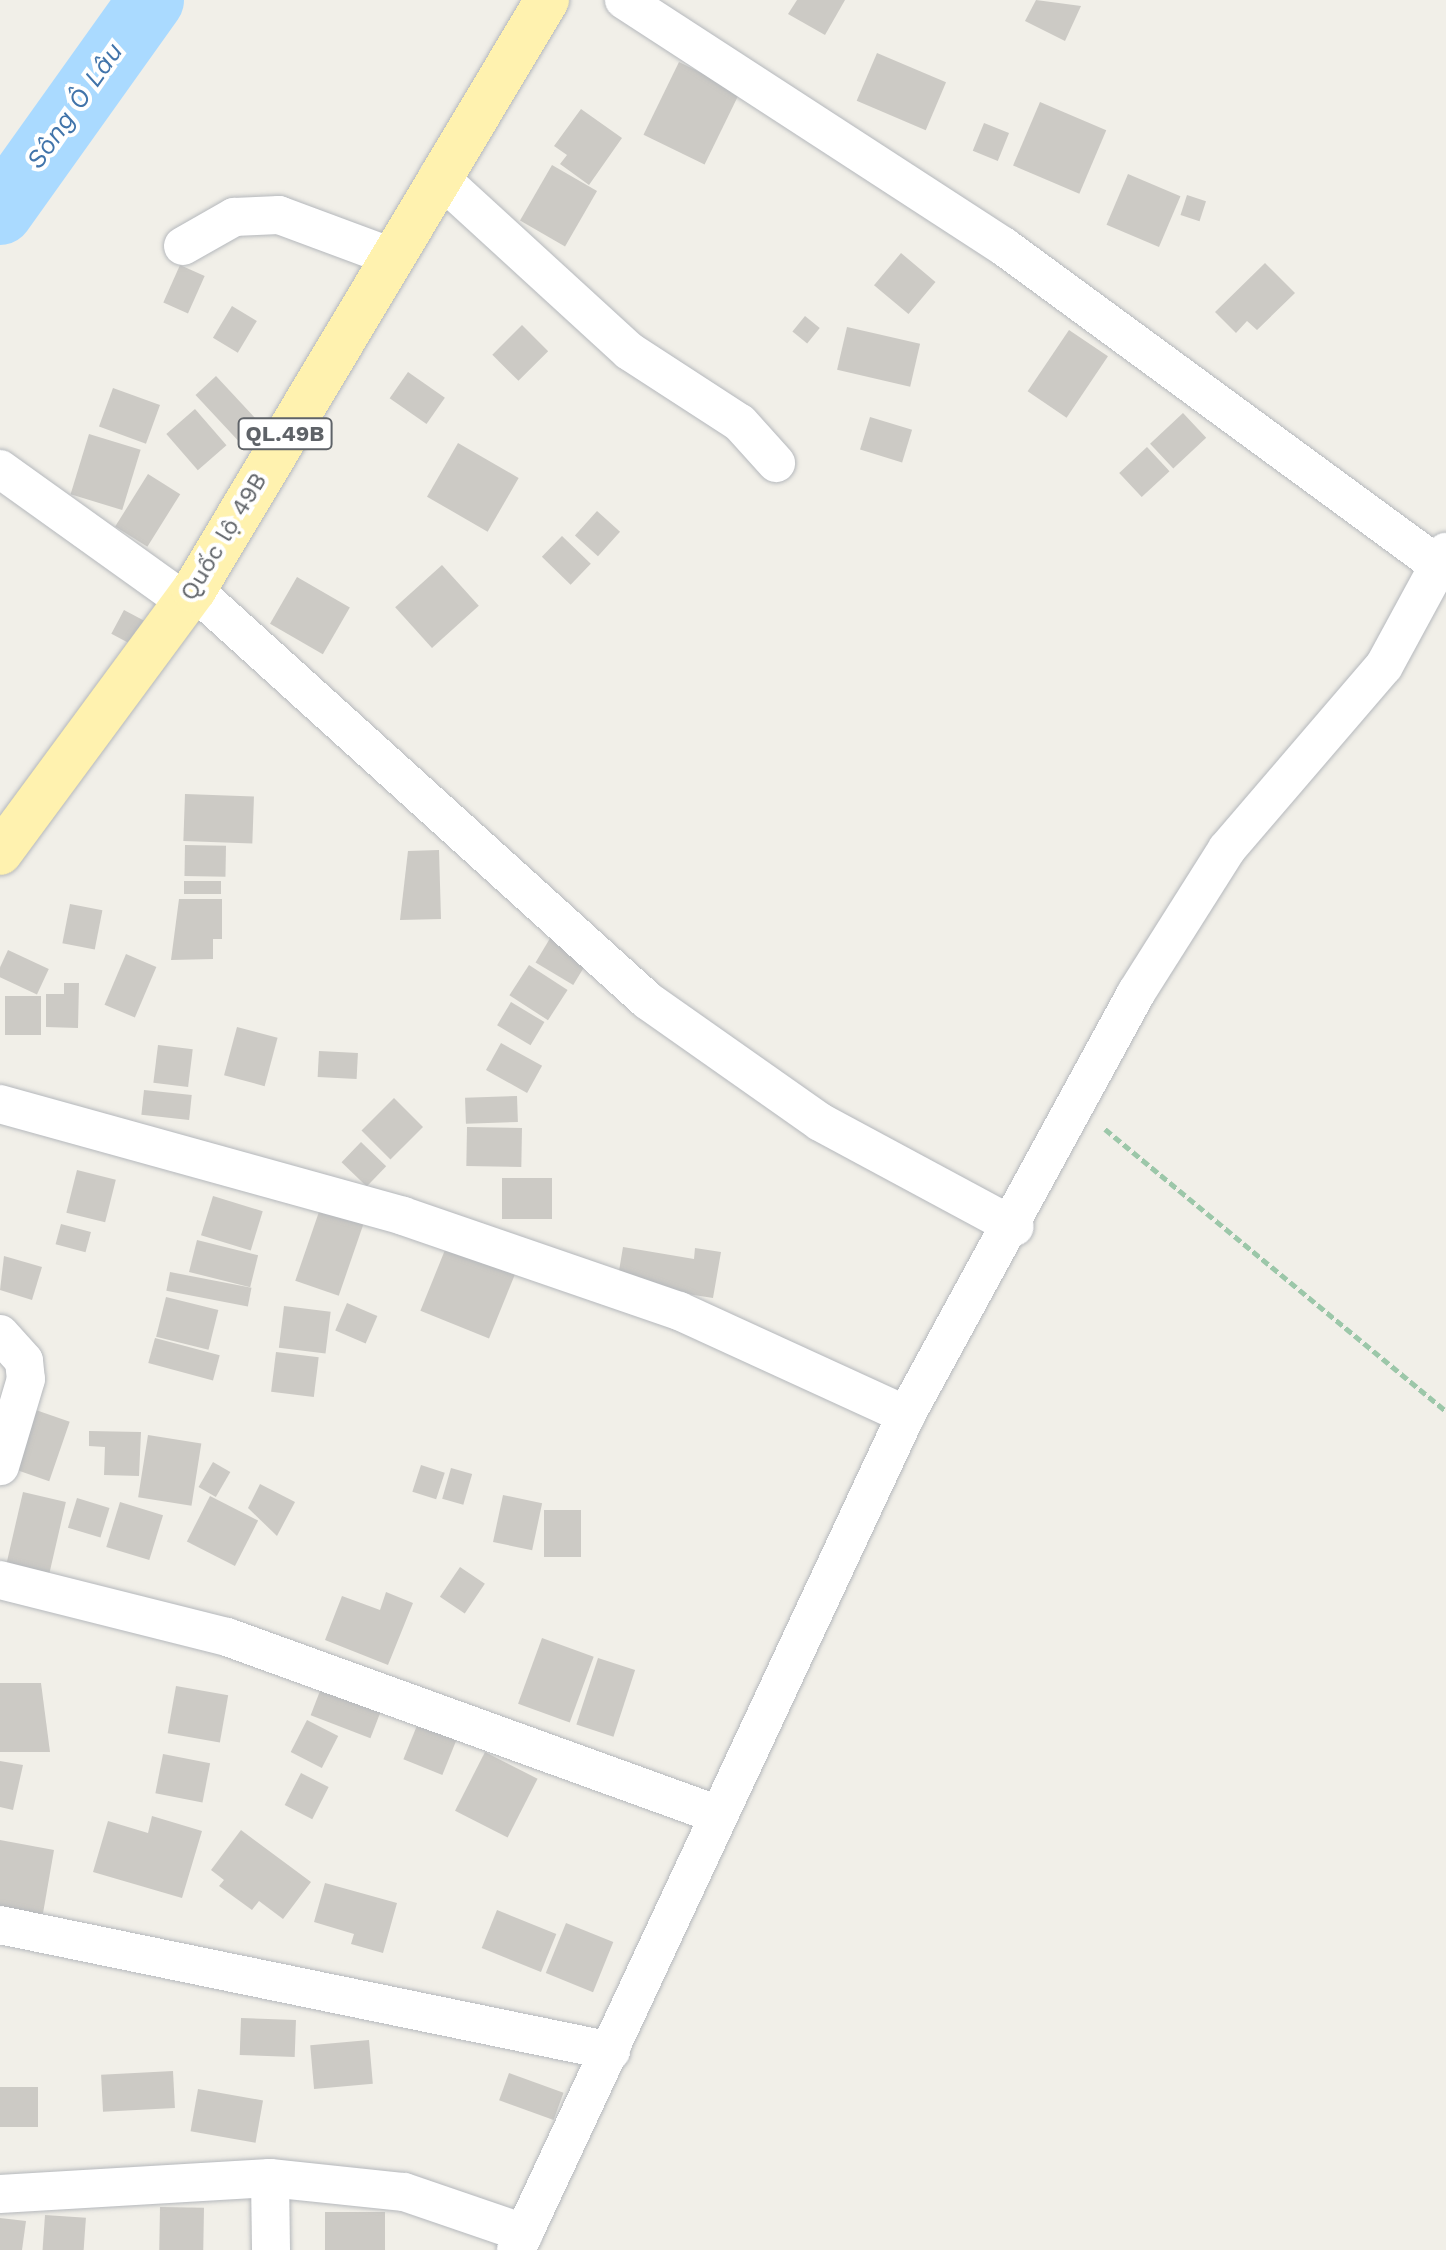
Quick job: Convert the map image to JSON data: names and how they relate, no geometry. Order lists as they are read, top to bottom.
{
  "streets": {
    "main road": ["QL.49B", "Quốc lộ 49B"]
  },
  "water": ["Sông Ô Lâu"]
}
